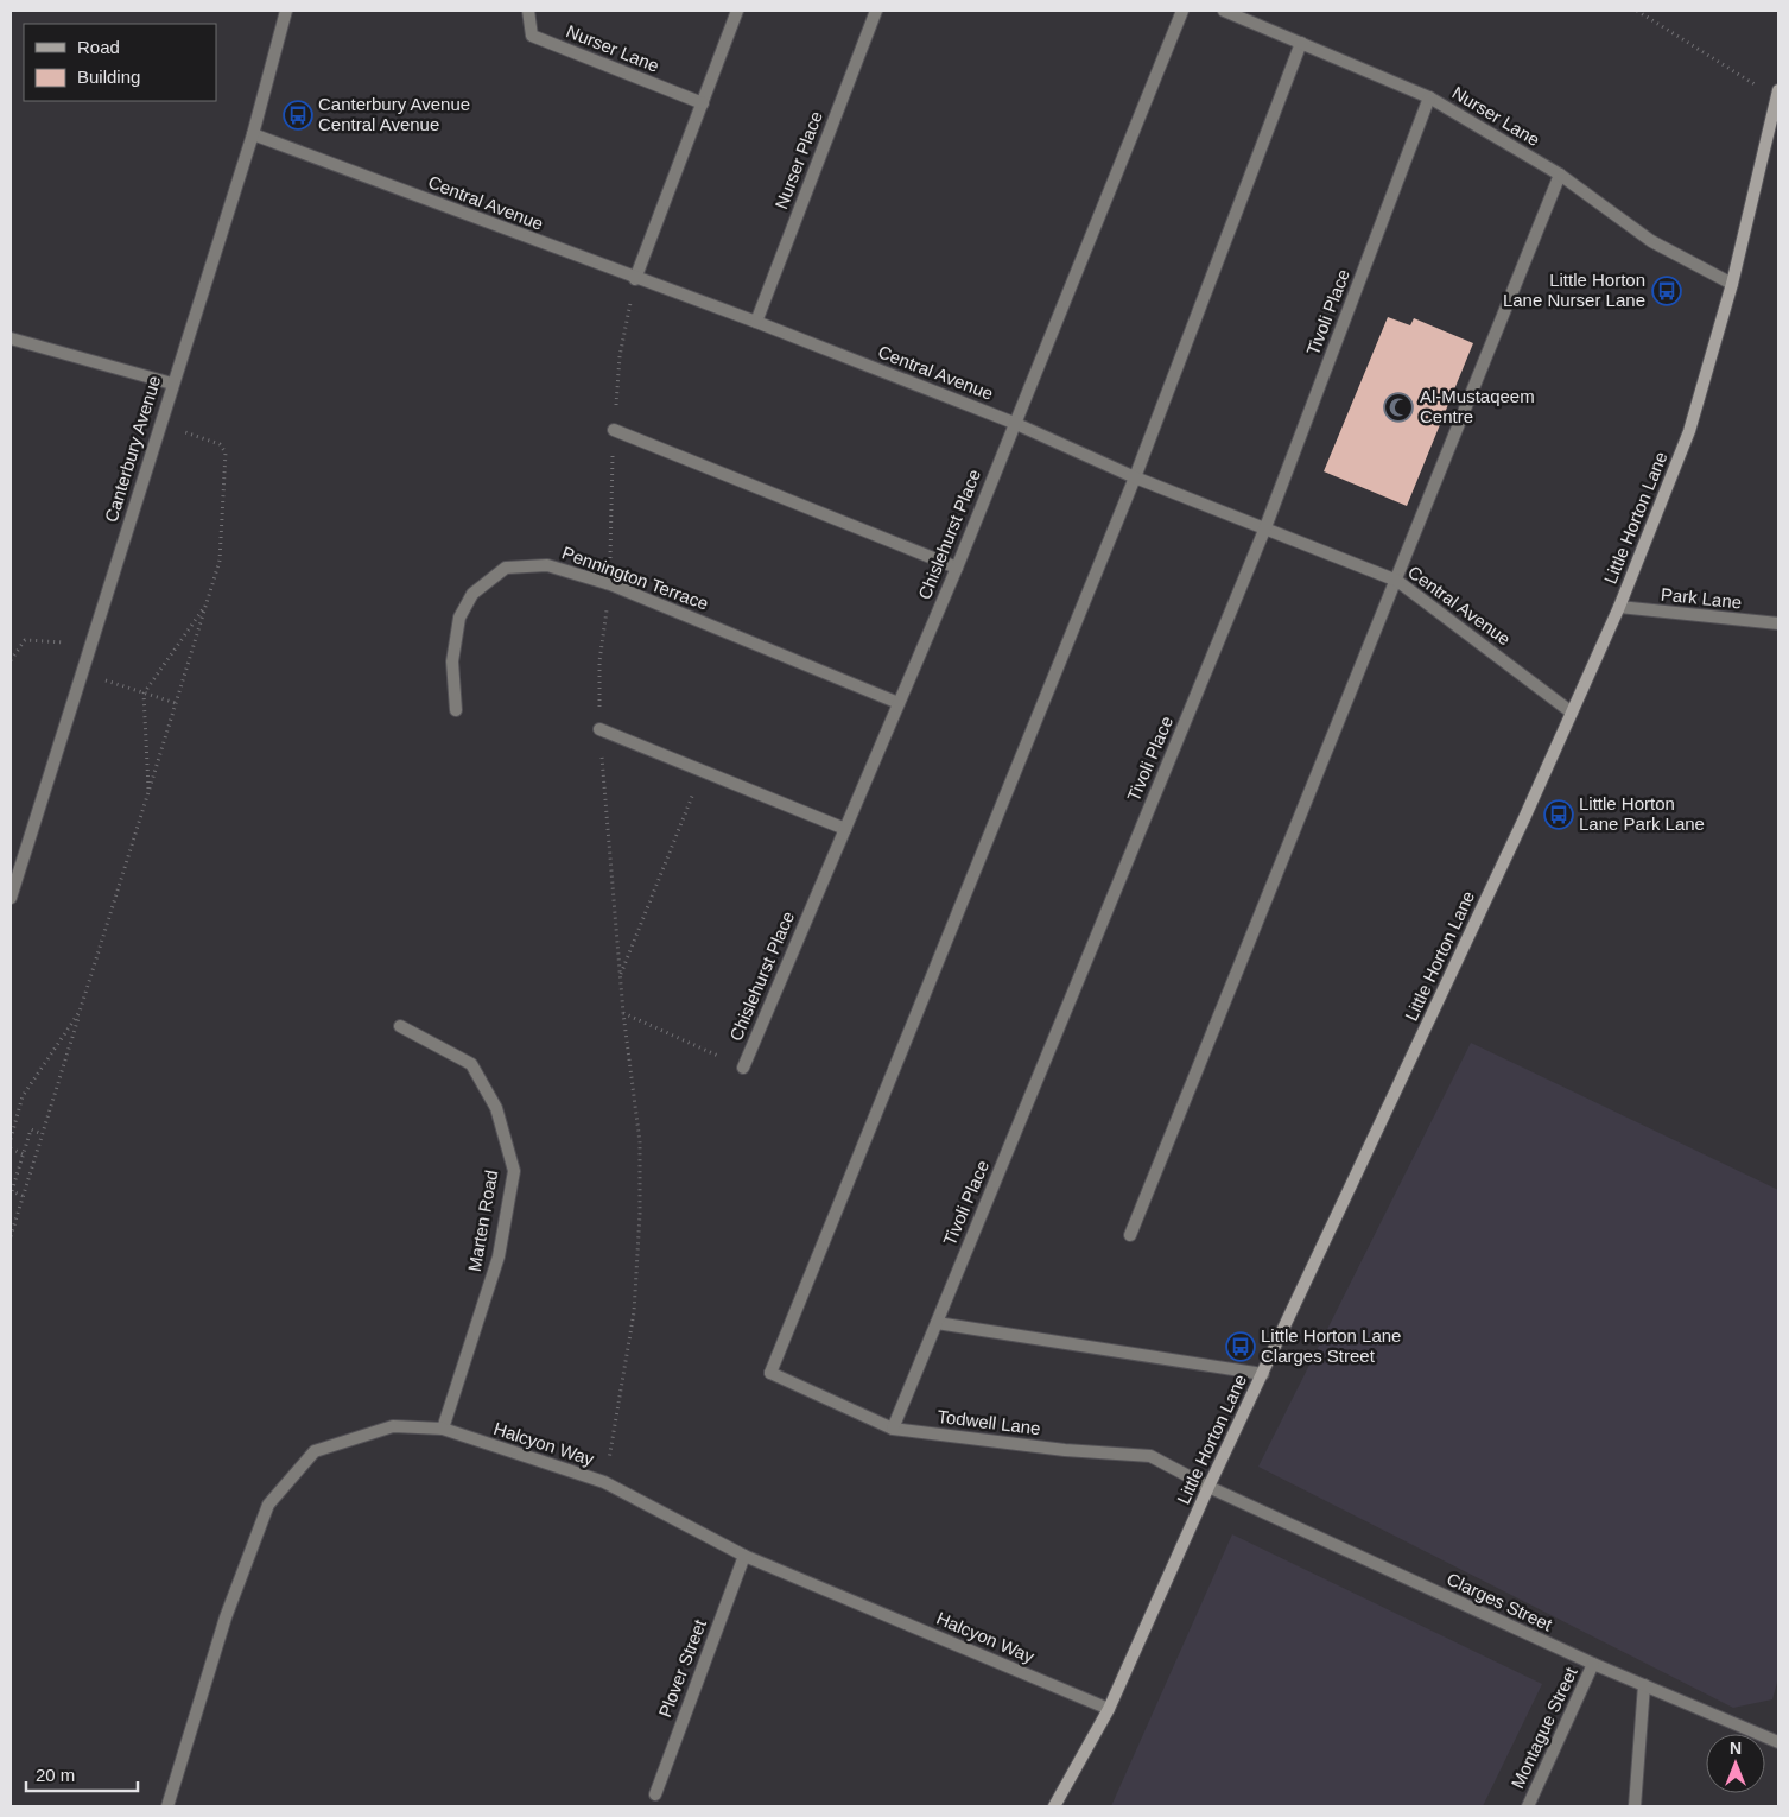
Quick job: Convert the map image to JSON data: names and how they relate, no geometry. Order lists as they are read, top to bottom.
{
  "streets": {
    "street": [
      "Nurser Lane",
      "Nurser Place",
      "Central Avenue",
      "Tivoli Place",
      "Canterbury Avenue",
      "Little Horton Lane",
      "Chislehurst Place",
      "Pennington Terrace",
      "Park Lane",
      "Marten Road",
      "Todwell Lane",
      "Halcyon Way",
      "Clarges Street",
      "Plover Street",
      "Montague Street"
    ]
  },
  "crossings": [
    ["Nurser Lane", "Tivoli Place"],
    ["Nurser Lane", "Little Horton Lane"],
    ["Nurser Place", "Central Avenue"],
    ["Central Avenue", "Tivoli Place"],
    ["Central Avenue", "Canterbury Avenue"],
    ["Central Avenue", "Little Horton Lane"],
    ["Central Avenue", "Chislehurst Place"],
    ["Central Avenue", "Todwell Lane"],
    ["Tivoli Place", "Todwell Lane"],
    ["Little Horton Lane", "Park Lane"],
    ["Little Horton Lane", "Todwell Lane"],
    ["Little Horton Lane", "Halcyon Way"],
    ["Little Horton Lane", "Clarges Street"],
    ["Chislehurst Place", "Pennington Terrace"],
    ["Marten Road", "Halcyon Way"],
    ["Todwell Lane", "Clarges Street"],
    ["Halcyon Way", "Plover Street"],
    ["Clarges Street", "Montague Street"]
  ],
  "places": {
    "bus stop": [
      "Canterbury Avenue Central Avenue",
      "Little Horton Lane Nurser Lane",
      "Little Horton Lane Park Lane",
      "Little Horton Lane Clarges Street"
    ],
    "mosque": ["Al-Mustaqeem Centre"]
  },
  "legend": ["Road", "Building"],
  "scale_bar": "20 m",
  "north": "top"
}
